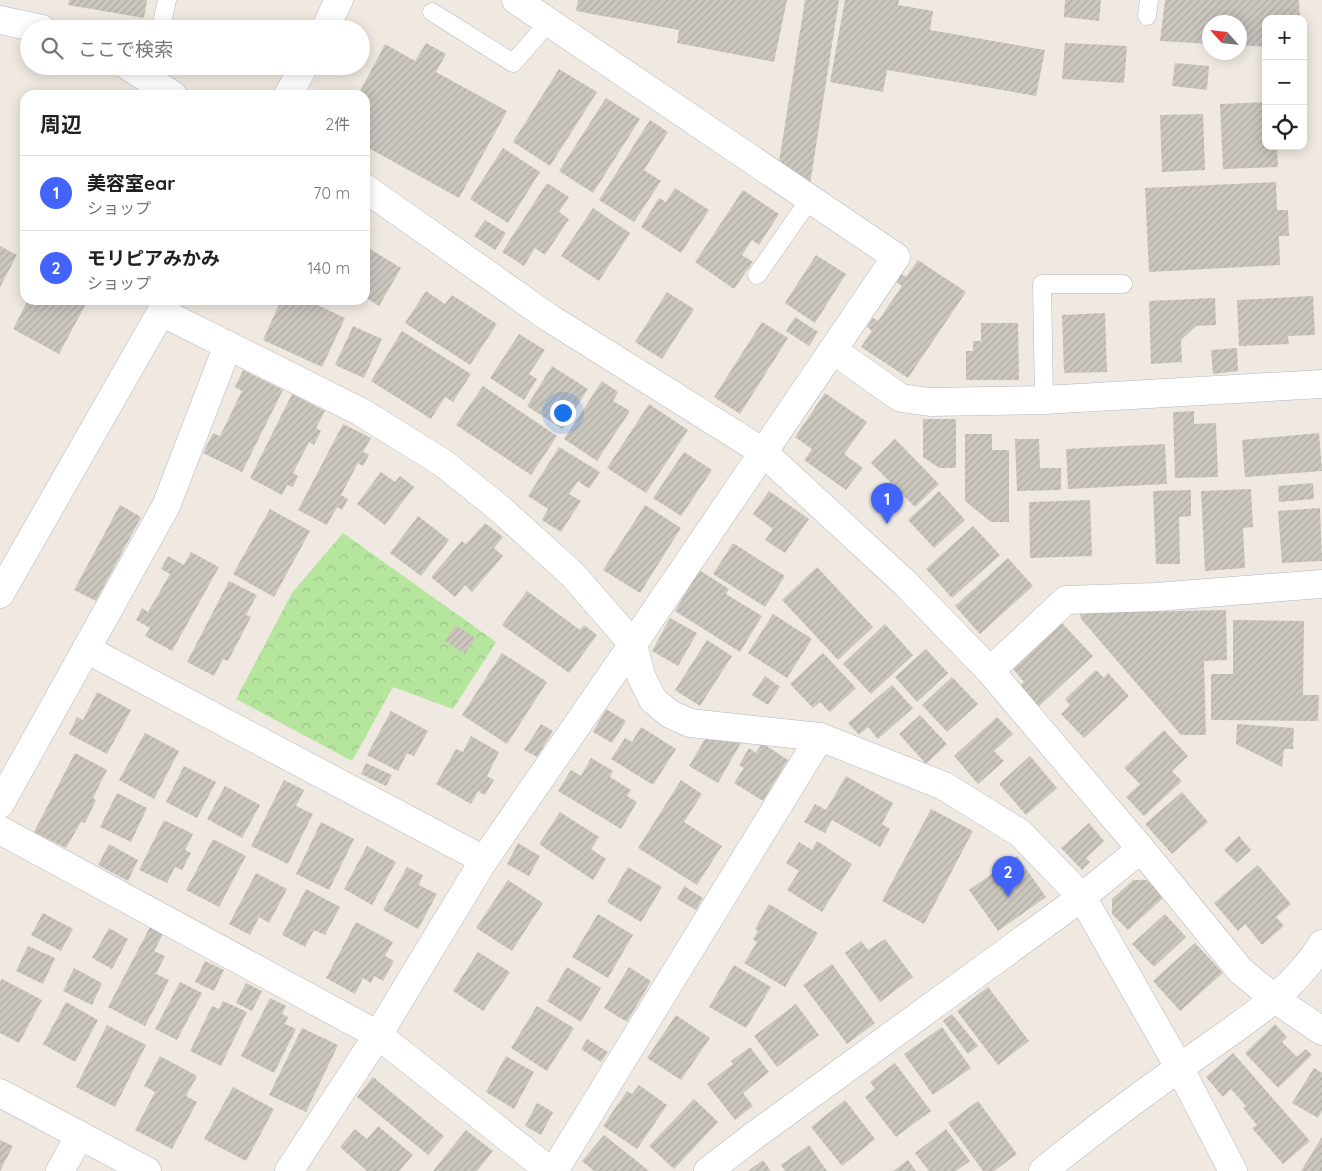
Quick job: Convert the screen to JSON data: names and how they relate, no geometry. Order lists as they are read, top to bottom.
{
  "north": "top left",
  "page": {
    "map_buttons": ["+", "−"],
    "search": "ここで検索",
    "heading": ["周辺", "2件"],
    "list": [
      {
        "mark": "1",
        "name": "美容室ear",
        "note": "ショップ",
        "value": "70 m"
      },
      {
        "mark": "2",
        "name": "モリピアみかみ",
        "note": "ショップ",
        "value": "140 m"
      }
    ],
    "pins": ["1", "2"]
  }
}
